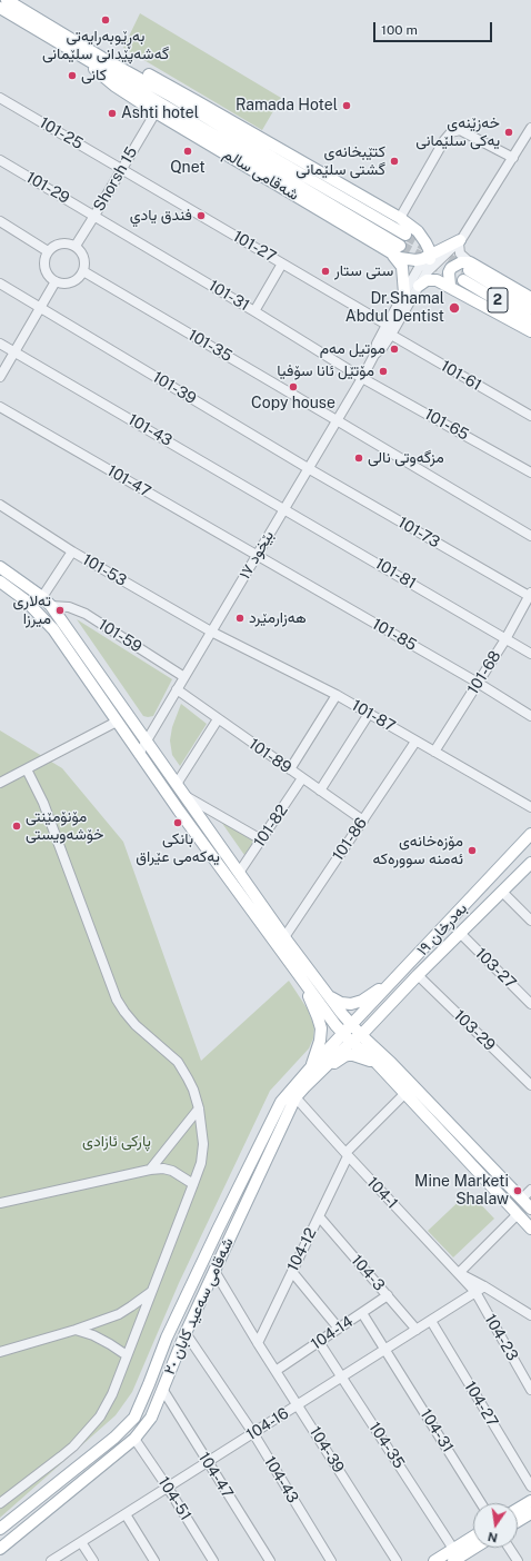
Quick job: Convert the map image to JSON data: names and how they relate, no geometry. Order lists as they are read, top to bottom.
{
  "streets": {
    "main road": [
      "شەقامی سالم",
      "2",
      "بەدرخان ١٩",
      "شەقامی سەعید کابان ٢٠"
    ],
    "street": [
      "101-25",
      "Shorsh 15",
      "101-29",
      "101-27",
      "101-31",
      "101-35",
      "101-61",
      "101-39",
      "101-65",
      "101-43",
      "101-47",
      "101-73",
      "بێخود ١٧",
      "101-53",
      "101-81",
      "101-85",
      "101-59",
      "101-68",
      "101-87",
      "101-89",
      "101-82",
      "101-86",
      "103-27",
      "103-29",
      "104-1",
      "104-12",
      "104-3",
      "104-14",
      "104-23",
      "104-27",
      "104-16",
      "104-31",
      "104-35",
      "104-39",
      "104-47",
      "104-43",
      "104-51"
    ]
  },
  "crossings": [
    ["101-25", "Shorsh 15"],
    ["101-25", "101-27"],
    ["شەقامی سالم", "Shorsh 15"],
    ["Shorsh 15", "101-29"],
    ["Shorsh 15", "101-27"],
    ["Shorsh 15", "101-31"],
    ["Shorsh 15", "101-35"],
    ["101-29", "101-31"],
    ["101-31", "101-65"],
    ["101-31", "بێخود ١٧"],
    ["101-35", "بێخود ١٧"],
    ["101-39", "101-73"],
    ["101-39", "بێخود ١٧"],
    ["101-65", "بێخود ١٧"],
    ["101-43", "بێخود ١٧"],
    ["101-43", "101-81"],
    ["101-47", "بێخود ١٧"],
    ["101-47", "101-85"],
    ["101-73", "بێخود ١٧"],
    ["101-73", "101-68"],
    ["بێخود ١٧", "101-53"],
    ["بێخود ١٧", "101-81"],
    ["بێخود ١٧", "101-85"],
    ["بێخود ١٧", "101-59"],
    ["بێخود ١٧", "101-87"],
    ["بێخود ١٧", "101-89"],
    ["101-53", "101-87"],
    ["101-81", "101-68"],
    ["101-85", "101-68"],
    ["101-68", "101-87"],
    ["101-87", "101-86"],
    ["101-89", "101-82"],
    ["101-89", "101-86"],
    ["بەدرخان ١٩", "103-27"],
    ["بەدرخان ١٩", "103-29"],
    ["بەدرخان ١٩", "شەقامی سەعید کابان ٢٠"],
    ["104-1", "104-12"],
    ["104-1", "شەقامی سەعید کابان ٢٠"],
    ["104-1", "104-23"],
    ["104-1", "104-16"],
    ["104-12", "104-3"],
    ["104-12", "104-39"],
    ["104-3", "104-14"],
    ["104-3", "104-16"],
    ["شەقامی سەعید کابان ٢٠", "104-39"],
    ["شەقامی سەعید کابان ٢٠", "104-47"],
    ["شەقامی سەعید کابان ٢٠", "104-43"],
    ["شەقامی سەعید کابان ٢٠", "104-51"],
    ["104-14", "104-31"],
    ["104-14", "104-35"],
    ["104-14", "104-39"],
    ["104-23", "104-16"],
    ["104-27", "104-16"],
    ["104-16", "104-31"],
    ["104-16", "104-35"],
    ["104-16", "104-39"],
    ["104-16", "104-47"],
    ["104-16", "104-43"],
    ["104-16", "104-51"]
  ],
  "parks": ["پارکی ئازادی"],
  "places": [
    "بەڕێوبەرایەتی گەشەپێدانی سلێمانی",
    "کانی",
    "Ramada Hotel",
    "Ashti hotel",
    "خەزێنەی یەکی سلێمانی",
    "Qnet",
    "کتێبخانەی گشتی سلێمانی",
    "فندق يادي",
    "ستی ستار",
    "Dr.Shamal Abdul Dentist",
    "موتیل مەم",
    "مۆتێل ئانا سۆفیا",
    "Copy house",
    "مزگەوتی نالی",
    "تەلاری میرزا",
    "هەزارمێرد",
    "بانکی یەکەمی عێراق",
    "مۆنۆمێنتی خۆشەویستی",
    "مۆزەخانەی ئەمنە سوورەکە",
    "Mine Marketi Shalaw"
  ],
  "scale_bar": "100 m",
  "north": "bottom"
}
